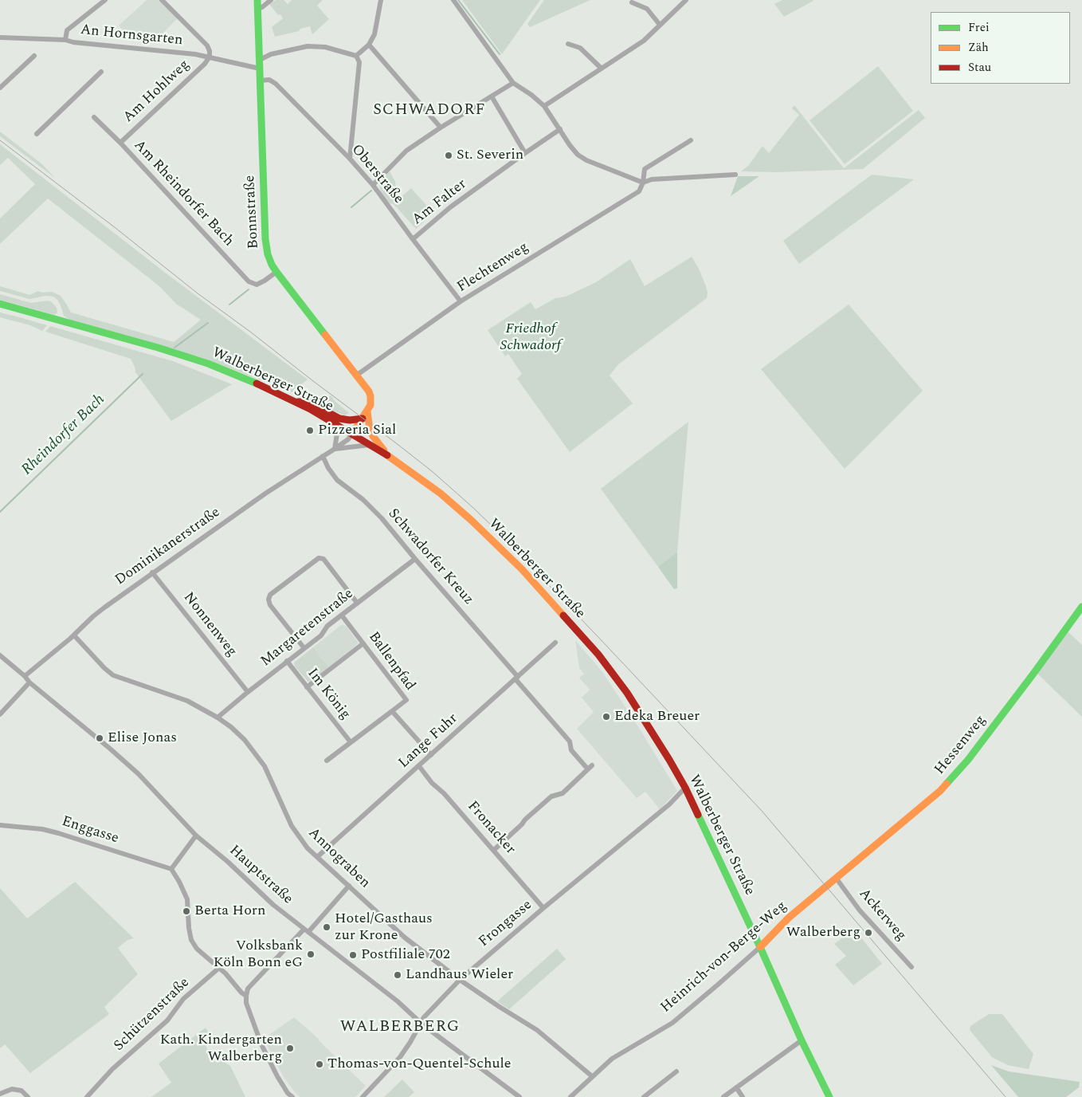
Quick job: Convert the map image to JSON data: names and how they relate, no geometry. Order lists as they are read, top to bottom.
{
  "streets": {
    "main road": [
      "Bonnstraße",
      "Walberberger Straße",
      "Hessenweg",
      "Heinrich-von-Berge-Weg"
    ],
    "street": [
      "An Hornsgarten",
      "Am Hohlweg",
      "Oberstraße",
      "Am Rheindorfer Bach",
      "Am Falter",
      "Flechtenweg",
      "Dominikanerstraße",
      "Schwadorfer Kreuz",
      "Nonnenweg",
      "Margaretenstraße",
      "Ballenpfad",
      "Im König",
      "Lange Fuhr",
      "Fronacker",
      "Enggasse",
      "Annograben",
      "Hauptstraße",
      "Ackerweg",
      "Frongasse",
      "Schützenstraße"
    ]
  },
  "crossings": [
    ["An Hornsgarten", "Am Hohlweg"],
    ["An Hornsgarten", "Bonnstraße"],
    ["Am Hohlweg", "Am Rheindorfer Bach"],
    ["Oberstraße", "Am Falter"],
    ["Oberstraße", "Bonnstraße"],
    ["Oberstraße", "Flechtenweg"],
    ["Am Rheindorfer Bach", "Bonnstraße"],
    ["Bonnstraße", "Flechtenweg"],
    ["Bonnstraße", "Walberberger Straße"],
    ["Walberberger Straße", "Dominikanerstraße"],
    ["Walberberger Straße", "Frongasse"],
    ["Walberberger Straße", "Heinrich-von-Berge-Weg"],
    ["Dominikanerstraße", "Schwadorfer Kreuz"],
    ["Dominikanerstraße", "Nonnenweg"],
    ["Dominikanerstraße", "Annograben"],
    ["Dominikanerstraße", "Hauptstraße"],
    ["Schwadorfer Kreuz", "Margaretenstraße"],
    ["Schwadorfer Kreuz", "Lange Fuhr"],
    ["Schwadorfer Kreuz", "Fronacker"],
    ["Nonnenweg", "Margaretenstraße"],
    ["Margaretenstraße", "Ballenpfad"],
    ["Margaretenstraße", "Im König"],
    ["Margaretenstraße", "Annograben"],
    ["Ballenpfad", "Lange Fuhr"],
    ["Lange Fuhr", "Fronacker"],
    ["Lange Fuhr", "Annograben"],
    ["Hessenweg", "Ackerweg"],
    ["Hessenweg", "Heinrich-von-Berge-Weg"],
    ["Fronacker", "Frongasse"],
    ["Annograben", "Frongasse"],
    ["Annograben", "Heinrich-von-Berge-Weg"],
    ["Hauptstraße", "Frongasse"],
    ["Ackerweg", "Heinrich-von-Berge-Weg"]
  ],
  "districts": ["SCHWADORF", "WALBERBERG"],
  "water": ["Rheindorfer Bach"],
  "parks": ["Friedhof Schwadorf"],
  "places": [
    "St. Severin",
    "Pizzeria Sial",
    "Edeka Breuer",
    "Elise Jonas",
    "Berta Horn",
    "Hotel/Gasthaus zur Krone",
    "Walberberg",
    "Volksbank Köln Bonn eG",
    "Postfiliale 702",
    "Landhaus Wieler",
    "Kath. Kindergarten Walberberg",
    "Thomas-von-Quentel-Schule"
  ],
  "legend": ["Frei", "Zäh", "Stau"]
}
